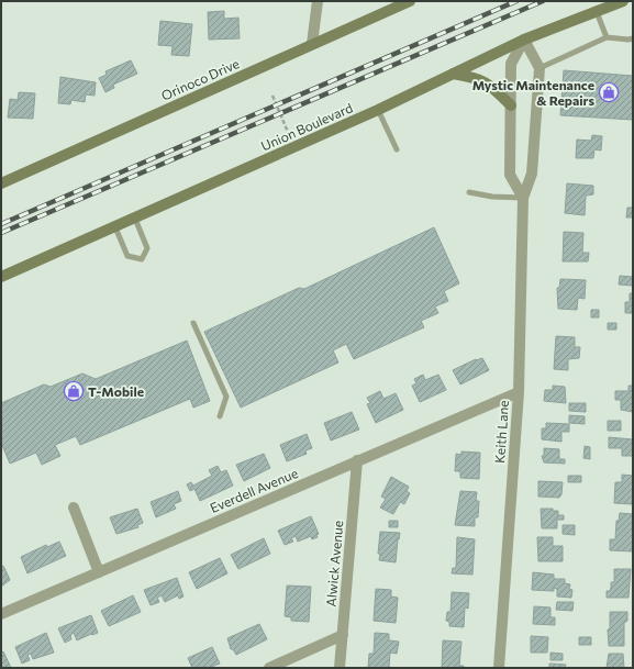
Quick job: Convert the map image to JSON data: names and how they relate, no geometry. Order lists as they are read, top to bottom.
{
  "streets": {
    "main road": ["Orinoco Drive", "Union Boulevard"],
    "street": ["Keith Lane", "Everdell Avenue", "Alwick Avenue"]
  },
  "crossings": [
    ["Keith Lane", "Everdell Avenue"],
    ["Everdell Avenue", "Alwick Avenue"]
  ],
  "places": {
    "shop": ["Mystic Maintenance & Repairs", "T-Mobile"]
  }
}
